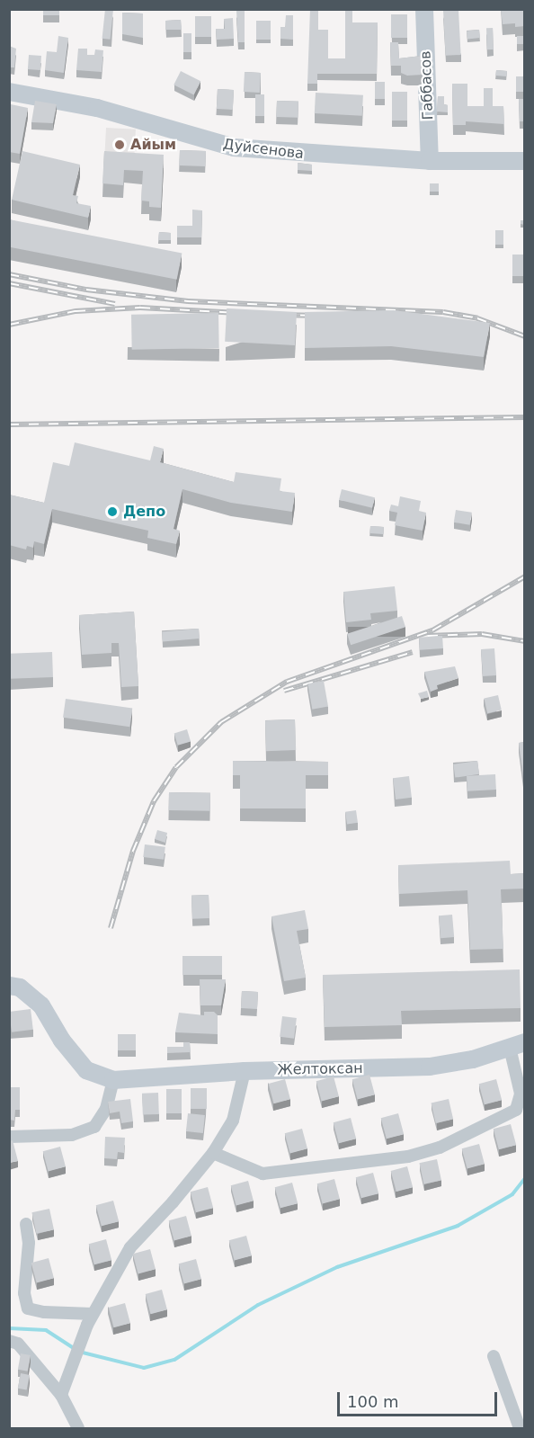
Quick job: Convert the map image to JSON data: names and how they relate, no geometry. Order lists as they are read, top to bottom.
{
  "streets": {
    "main road": ["Габбасов", "Дуйсенова", "Желтоксан"]
  },
  "crossings": [
    ["Габбасов", "Дуйсенова"]
  ],
  "places": ["Айым", "Депо"],
  "scale_bar": "100 m"
}
